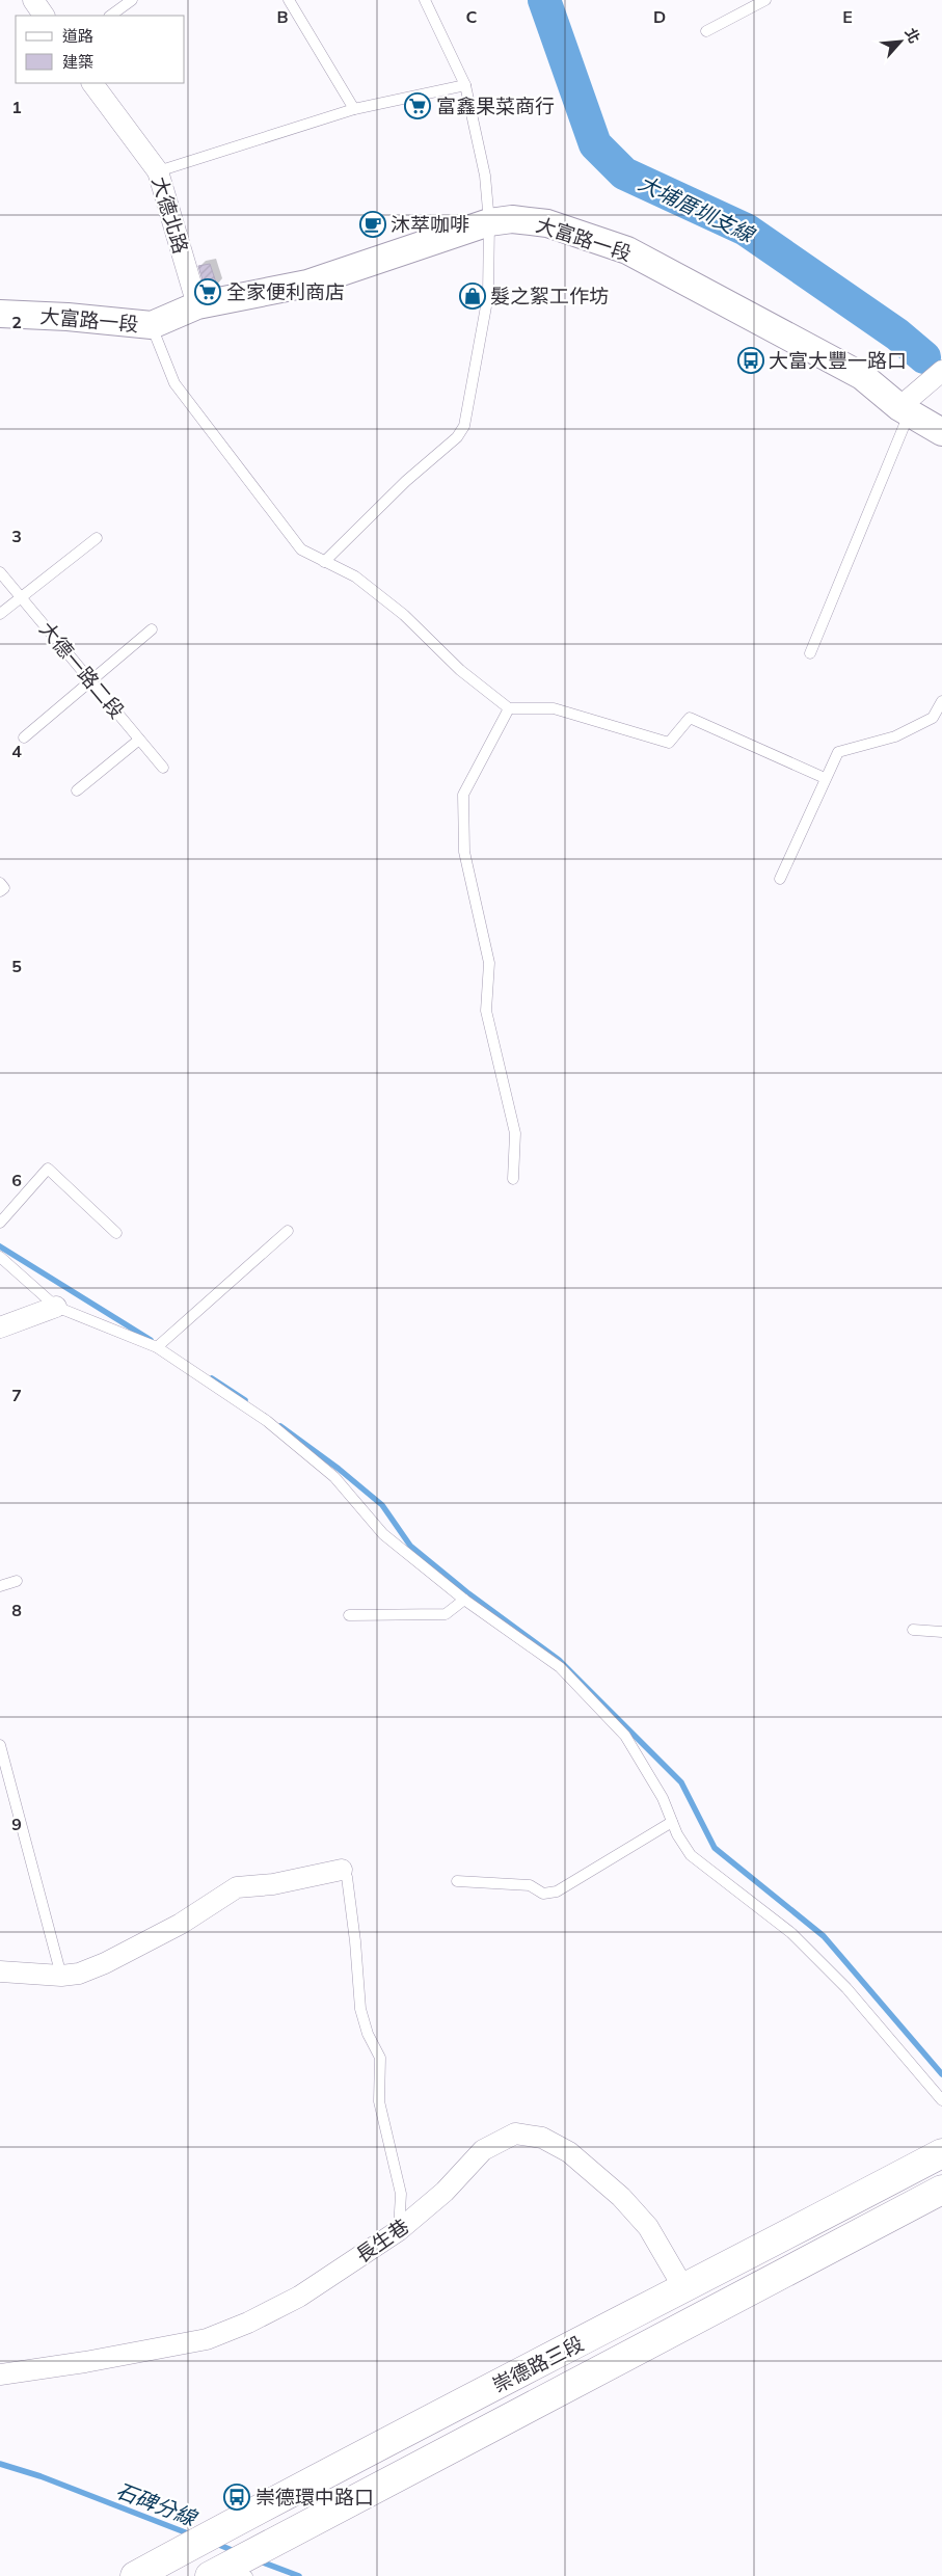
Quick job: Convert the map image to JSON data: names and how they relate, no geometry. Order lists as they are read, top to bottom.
{
  "streets": {
    "main road": ["崇德路三段"],
    "street": ["大德北路", "大富路一段", "長生巷"],
    "lane": ["大德一路二段"]
  },
  "crossings": [
    ["大德北路", "大富路一段"],
    ["長生巷", "崇德路三段"]
  ],
  "water": ["大埔厝圳支線", "石碑分線"],
  "places": {
    "supermarket": ["富鑫果菜商行", "全家便利商店"],
    "cafe": ["沐萃咖啡"],
    "shop": ["髮之絮工作坊"],
    "bus stop": ["大富大豐一路口", "崇德環中路口"]
  },
  "legend": ["道路", "建築"],
  "north": "top right",
  "grid": {
    "columns": [
      "B",
      "C",
      "D",
      "E"
    ],
    "rows": [
      "1",
      "2",
      "3",
      "4",
      "5",
      "6",
      "7",
      "8",
      "9"
    ]
  }
}
